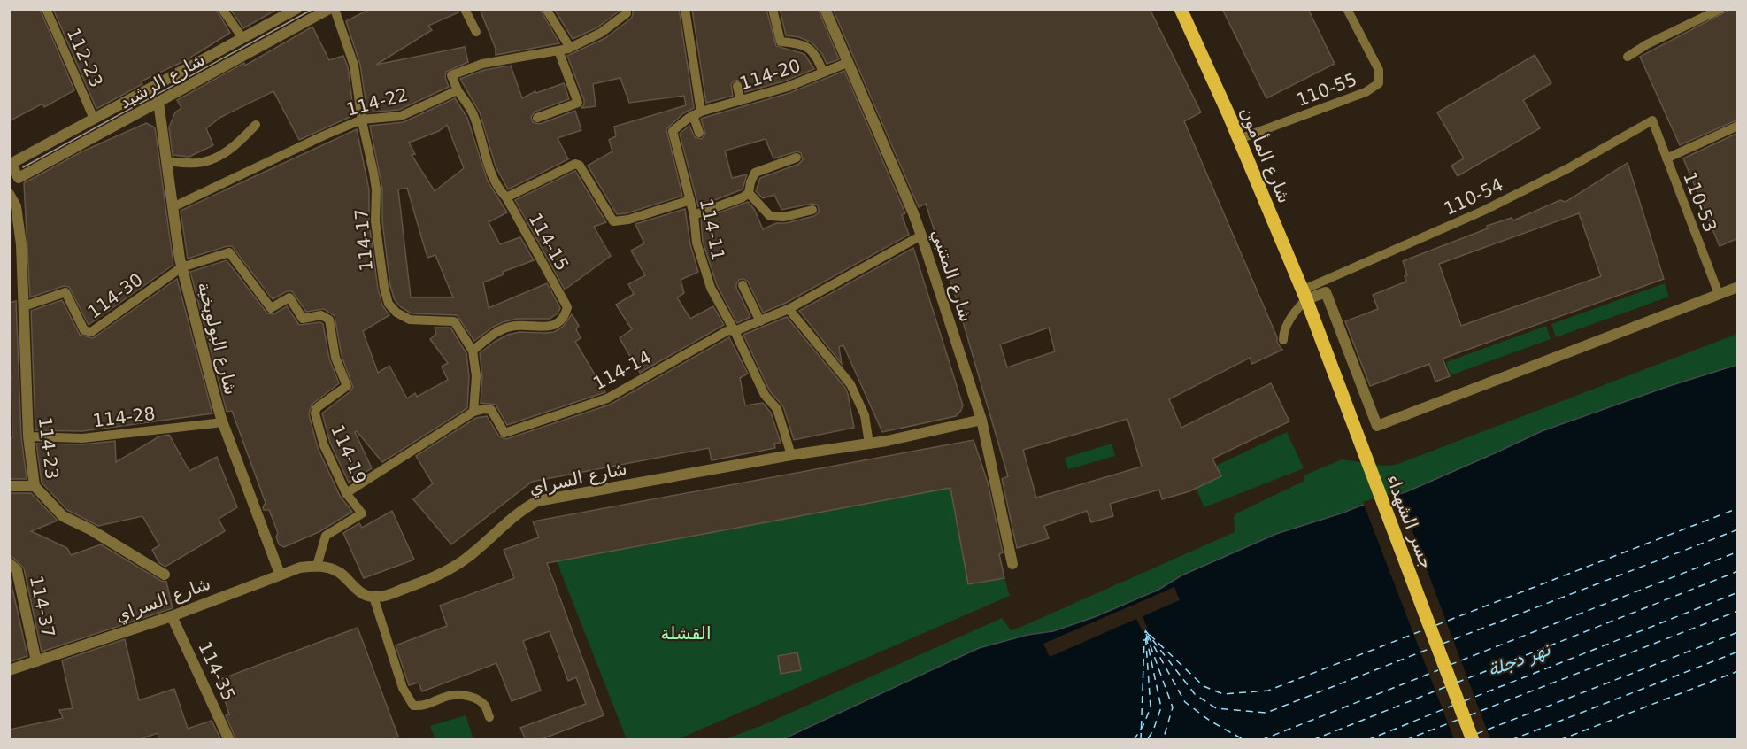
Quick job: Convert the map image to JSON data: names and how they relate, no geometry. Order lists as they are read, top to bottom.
{
  "streets": {
    "main road": ["شارع المأمون", "جسر الشهداء"],
    "street": [
      "شارع الرشيد",
      "شارع المتنبي",
      "شارع البولويخية",
      "114-23",
      "شارع السراي",
      "114-37",
      "114-35"
    ],
    "lane": [
      "112-23",
      "114-20",
      "110-55",
      "114-22",
      "110-54",
      "110-53",
      "114-11",
      "114-17",
      "114-15",
      "114-30",
      "114-14",
      "114-28",
      "114-19"
    ]
  },
  "crossings": [
    ["112-23", "شارع الرشيد"],
    ["114-20", "114-11"],
    ["114-20", "شارع المتنبي"],
    ["شارع الرشيد", "شارع البولويخية"],
    ["110-55", "شارع المأمون"],
    ["114-22", "114-17"],
    ["114-22", "114-15"],
    ["114-22", "شارع البولويخية"],
    ["شارع المأمون", "110-54"],
    ["شارع المأمون", "جسر الشهداء"],
    ["110-54", "110-53"],
    ["114-11", "114-14"],
    ["114-11", "شارع السراي"],
    ["114-17", "114-15"],
    ["114-17", "114-14"],
    ["شارع المتنبي", "114-14"],
    ["شارع المتنبي", "شارع السراي"],
    ["114-30", "شارع البولويخية"],
    ["114-30", "114-23"],
    ["114-30", "114-19"],
    ["شارع البولويخية", "114-28"],
    ["شارع البولويخية", "114-19"],
    ["شارع البولويخية", "شارع السراي"],
    ["114-28", "114-23"],
    ["114-19", "شارع السراي"],
    ["شارع السراي", "114-37"],
    ["شارع السراي", "114-35"]
  ],
  "water": ["نهر دجلة"],
  "parks": ["القشلة"]
}
